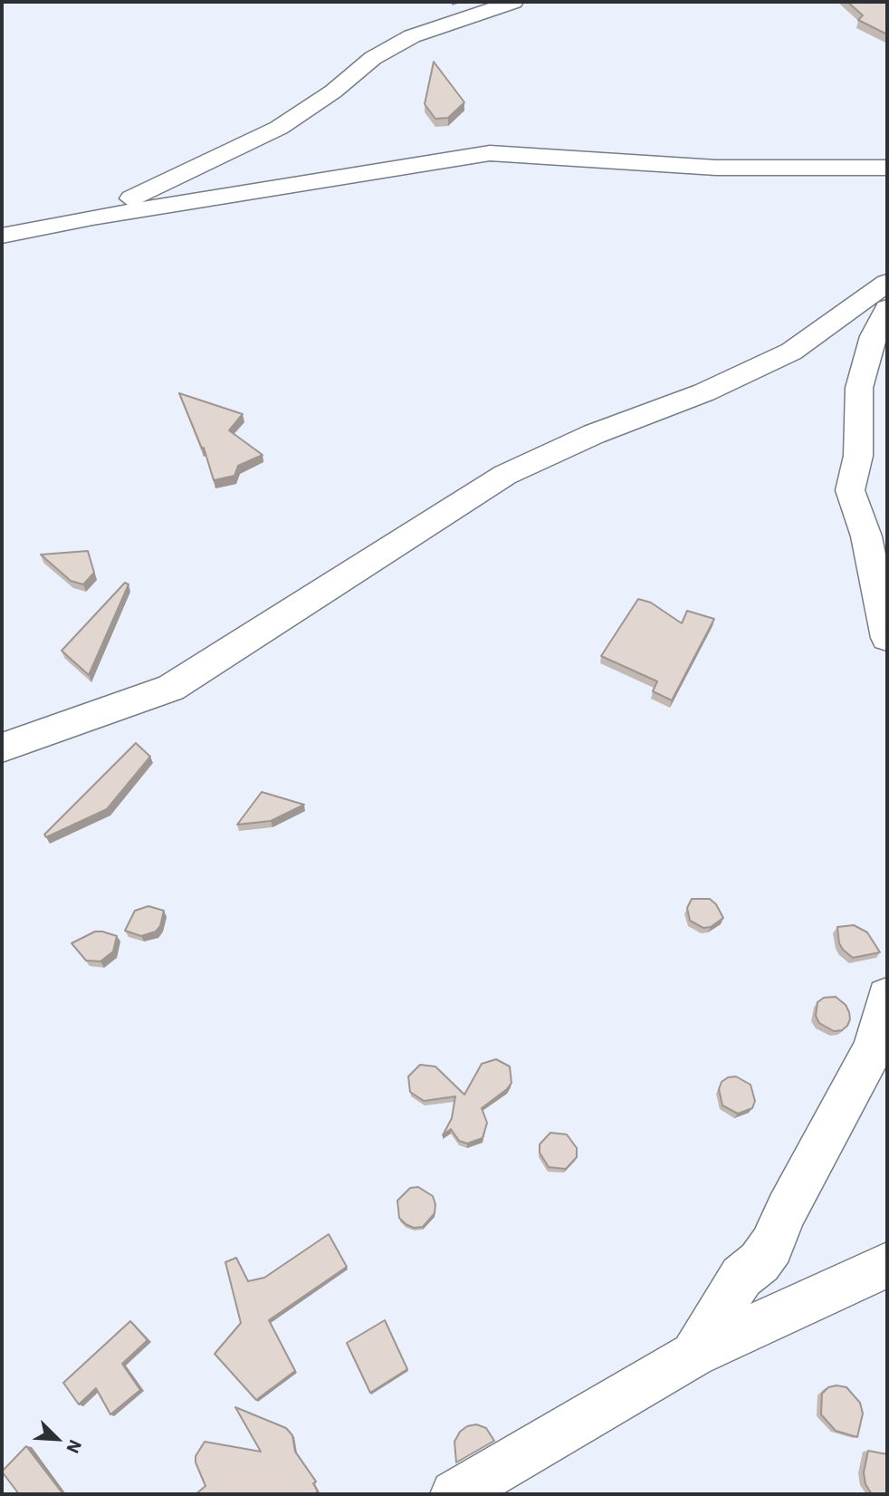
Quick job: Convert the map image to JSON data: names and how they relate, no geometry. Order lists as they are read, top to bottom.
{
  "north": "bottom right"
}
